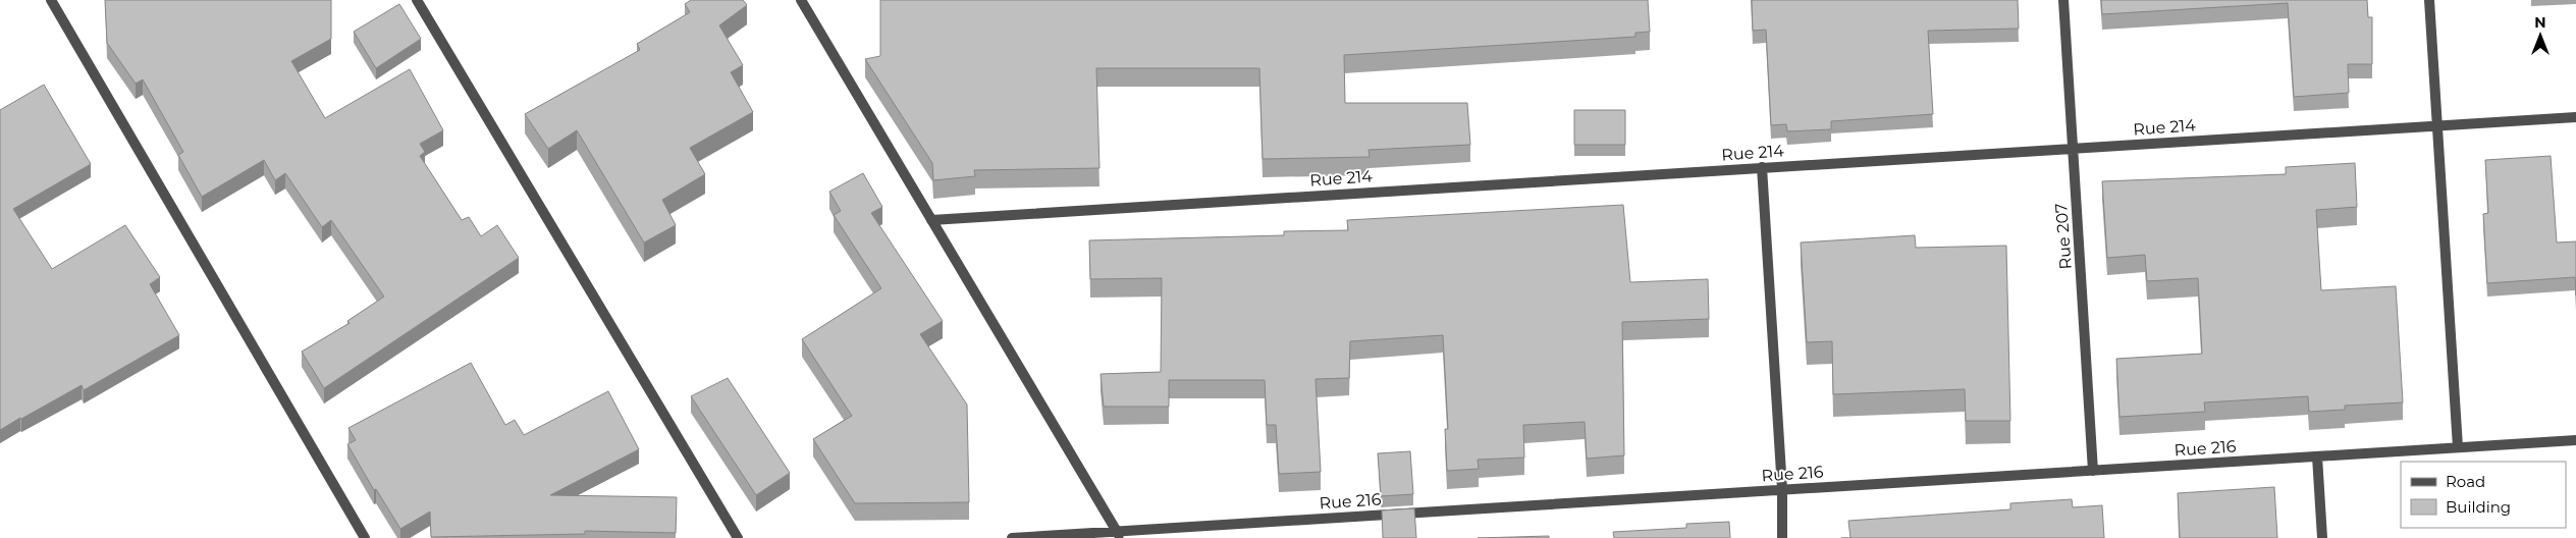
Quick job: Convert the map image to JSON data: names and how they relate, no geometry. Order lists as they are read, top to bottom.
{
  "streets": {
    "street": ["Rue 214", "Rue 207", "Rue 216"]
  },
  "crossings": [
    ["Rue 214", "Rue 207"],
    ["Rue 207", "Rue 216"]
  ],
  "legend": ["Road", "Building"],
  "north": "top"
}
